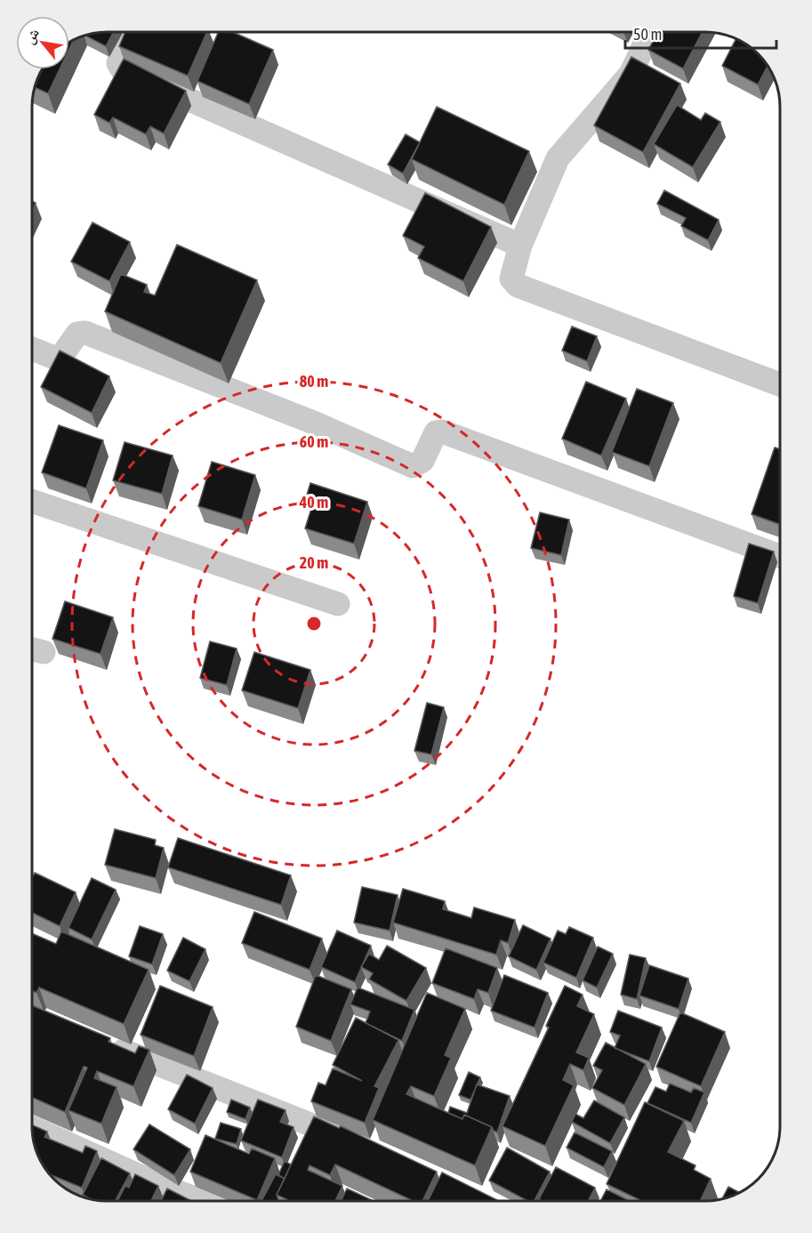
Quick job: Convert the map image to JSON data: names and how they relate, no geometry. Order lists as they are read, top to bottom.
{
  "scale_bar": "50 m",
  "north": "top left",
  "rings": [
    "80 m",
    "60 m",
    "40 m",
    "20 m"
  ]
}
